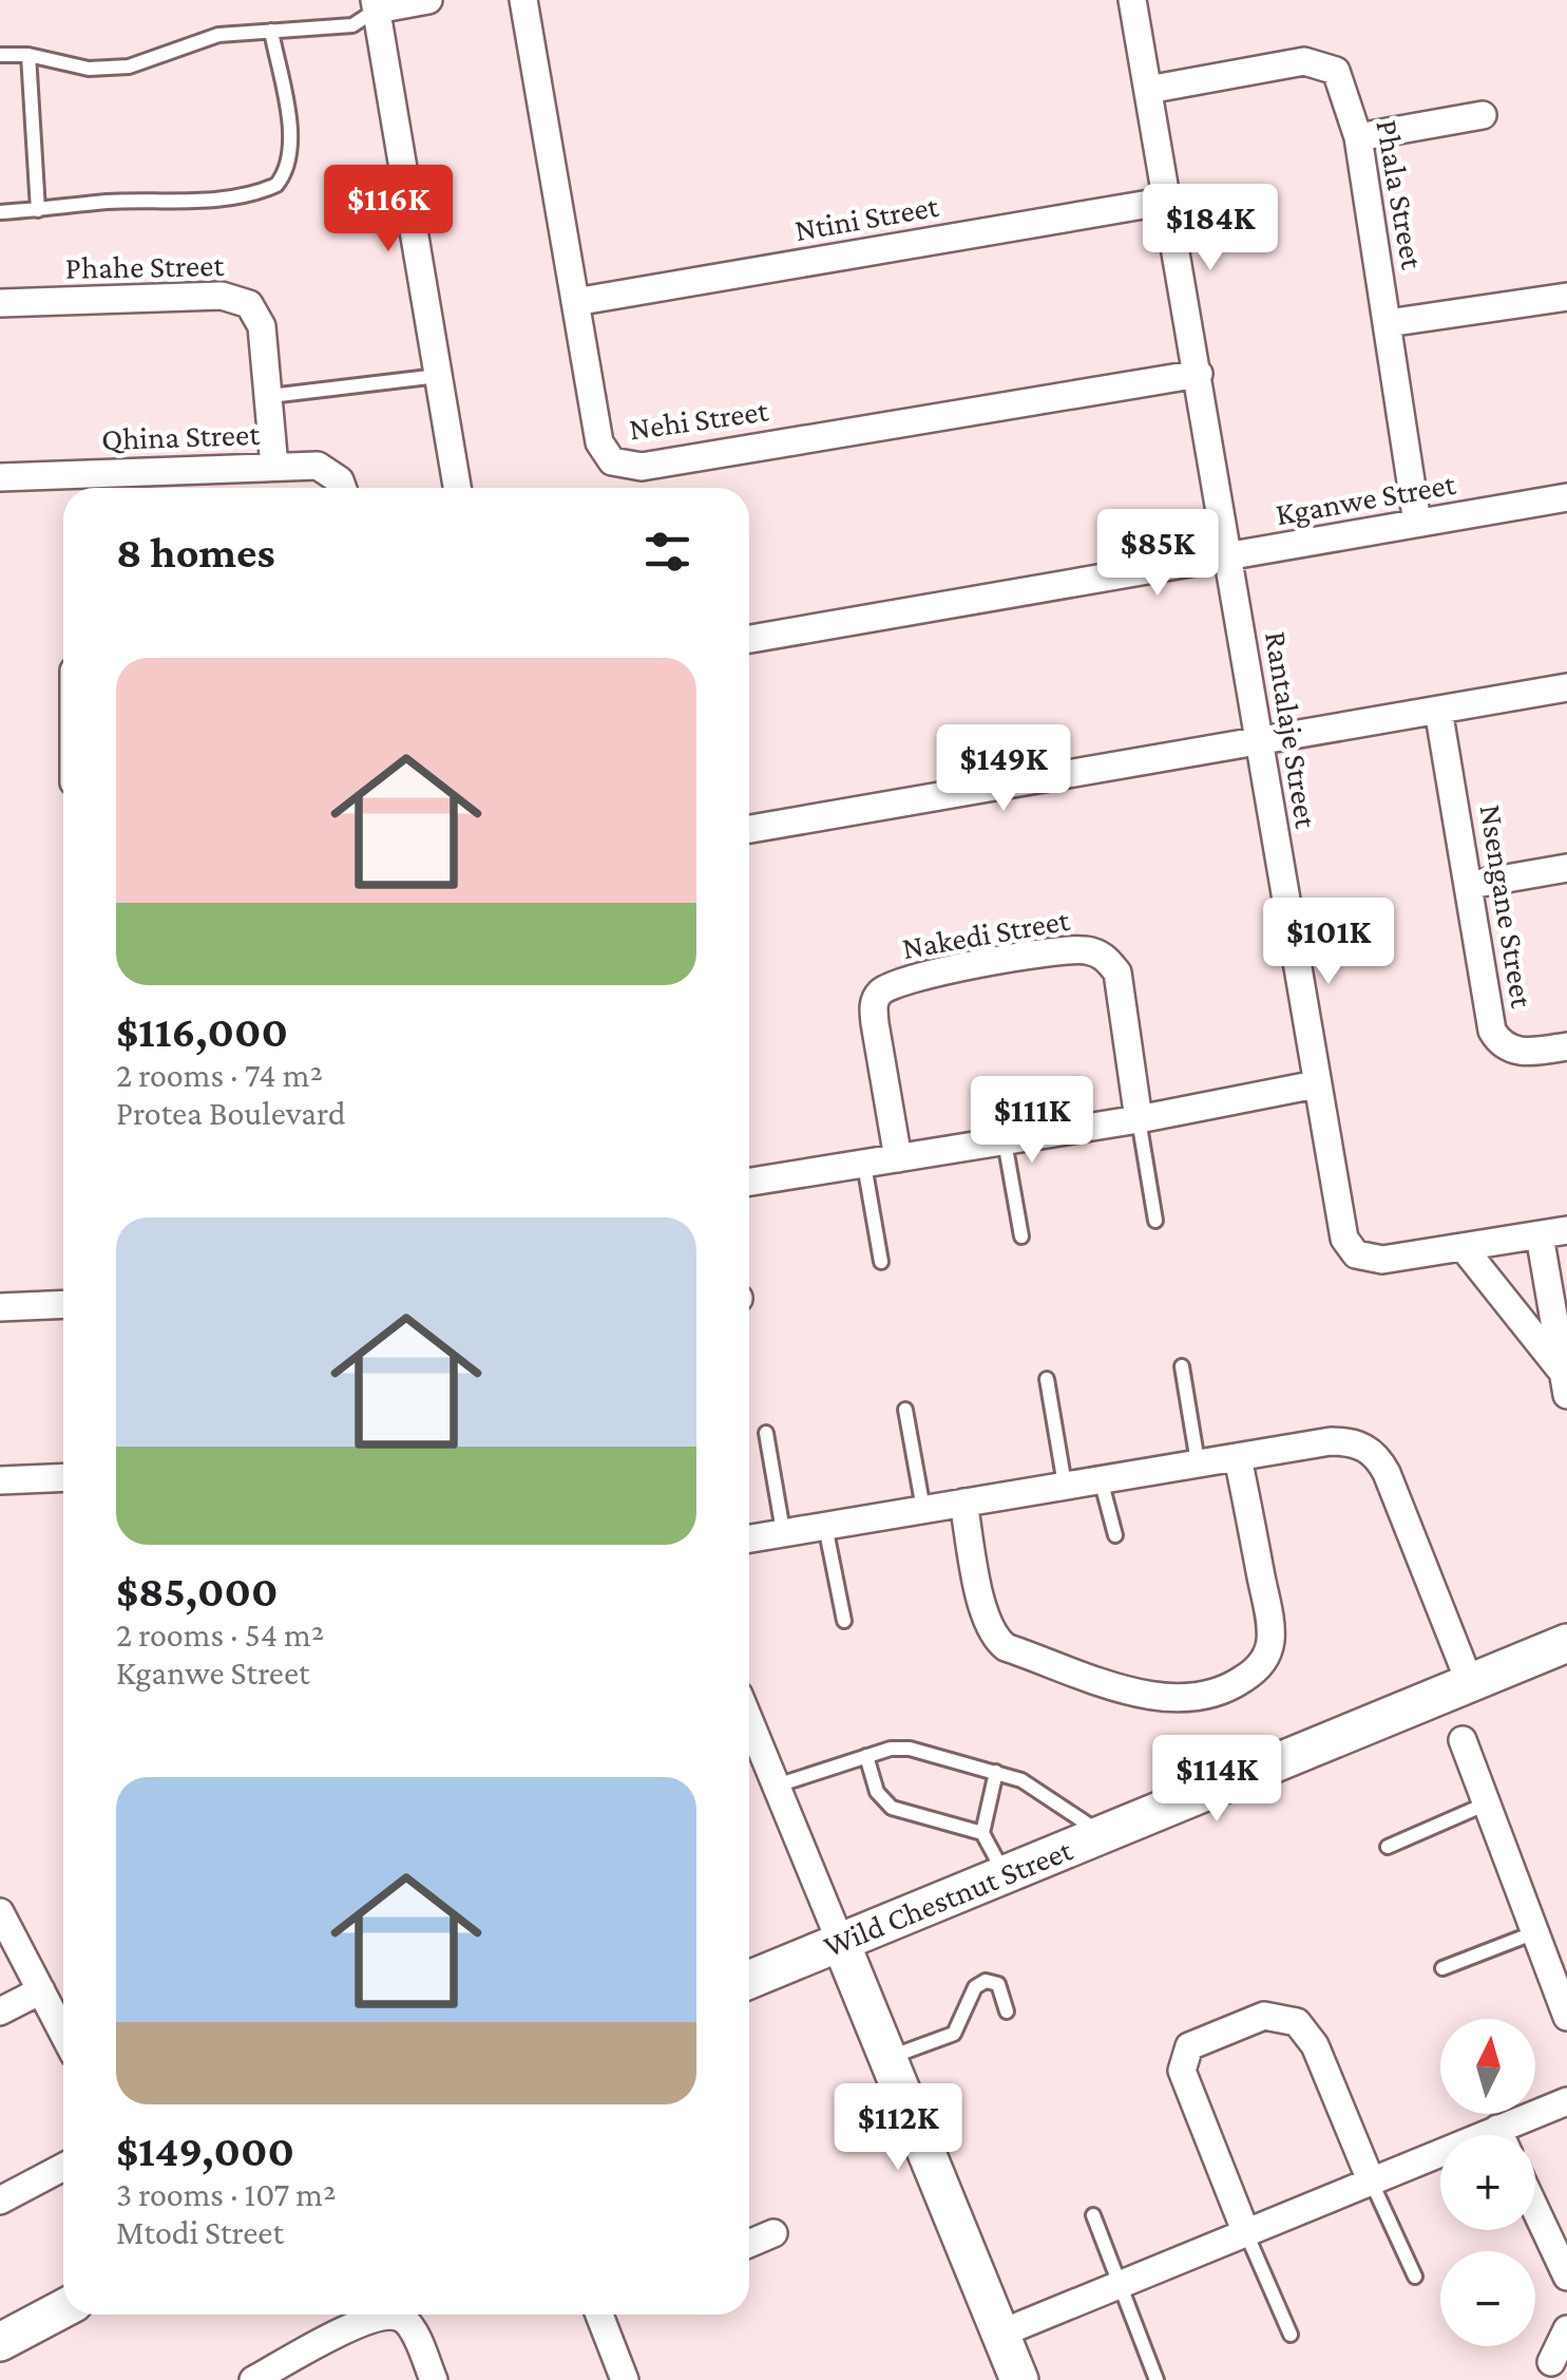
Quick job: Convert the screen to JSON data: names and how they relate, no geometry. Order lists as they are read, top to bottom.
{
  "streets": {
    "street": [
      "Phala Street",
      "Ntini Street",
      "Phahe Street",
      "Nehi Street",
      "Qhina Street",
      "Kganwe Street",
      "Rantalaje Street",
      "Nsengane Street",
      "Nakedi Street",
      "Wild Chestnut Street"
    ]
  },
  "crossings": [
    ["Phala Street", "Kganwe Street"],
    ["Phala Street", "Rantalaje Street"],
    ["Ntini Street", "Nehi Street"],
    ["Ntini Street", "Rantalaje Street"],
    ["Phahe Street", "Qhina Street"],
    ["Nehi Street", "Rantalaje Street"],
    ["Kganwe Street", "Rantalaje Street"]
  ],
  "north": "top",
  "page": {
    "price": [
      "$116K",
      "$184K",
      "$85K",
      "$149K",
      "$101K",
      "$111K",
      "$114K",
      "$112K"
    ],
    "heading": "8 homes",
    "list": [
      {
        "name": "$116,000",
        "note": "2 rooms · 74 m² · Protea Boulevard"
      },
      {
        "name": "$85,000",
        "note": "2 rooms · 54 m² · Kganwe Street"
      },
      {
        "name": "$149,000",
        "note": "3 rooms · 107 m² · Mtodi Street"
      }
    ],
    "map_buttons": ["+", "−"]
  }
}
